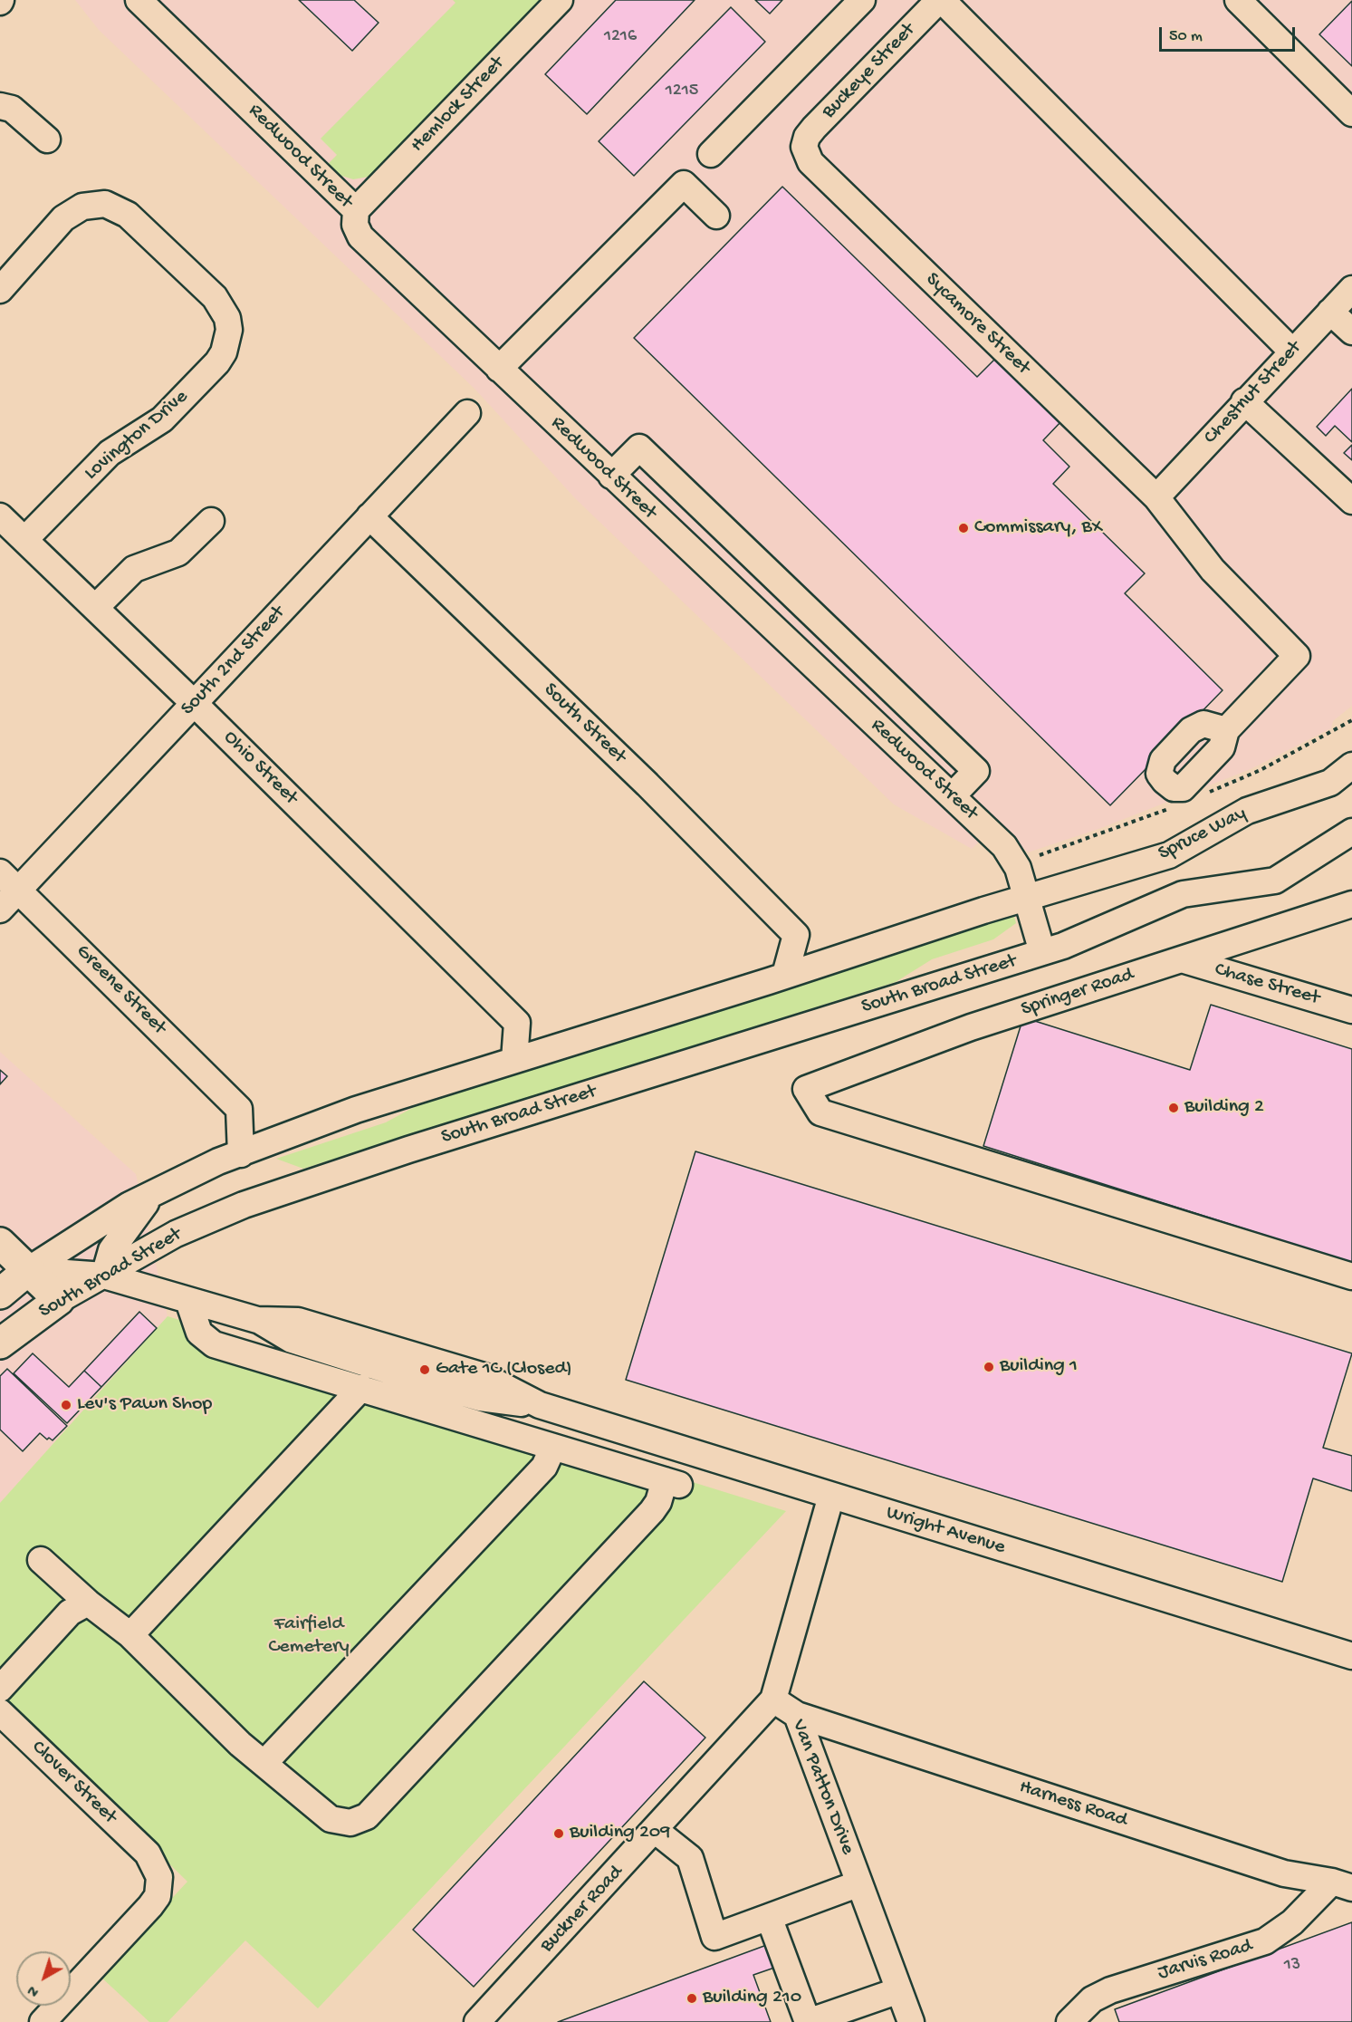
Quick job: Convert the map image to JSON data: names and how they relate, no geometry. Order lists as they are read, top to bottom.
{
  "streets": {
    "main road": ["South Broad Street"],
    "street": [
      "Buckeye Street",
      "Hemlock Street",
      "Redwood Street",
      "Sycamore Street",
      "Chestnut Street",
      "Lovington Drive",
      "South 2nd Street",
      "South Street",
      "Ohio Street",
      "Spruce Way",
      "Chase Street",
      "Greene Street",
      "Springer Road",
      "Wright Avenue",
      "Clover Street",
      "Van Patton Drive",
      "Harness Road",
      "Buckner Road",
      "Jarvis Road"
    ]
  },
  "crossings": [
    ["Buckeye Street", "Sycamore Street"],
    ["Hemlock Street", "Redwood Street"],
    ["Redwood Street", "Spruce Way"],
    ["Redwood Street", "South Broad Street"],
    ["Sycamore Street", "Chestnut Street"],
    ["Lovington Drive", "Ohio Street"],
    ["South 2nd Street", "South Street"],
    ["South 2nd Street", "Ohio Street"],
    ["South 2nd Street", "Greene Street"],
    ["South Street", "South Broad Street"],
    ["Ohio Street", "South Broad Street"],
    ["Spruce Way", "South Broad Street"],
    ["South Broad Street", "Greene Street"],
    ["South Broad Street", "Wright Avenue"],
    ["Chase Street", "Springer Road"],
    ["Wright Avenue", "Van Patton Drive"],
    ["Van Patton Drive", "Harness Road"],
    ["Van Patton Drive", "Buckner Road"],
    ["Harness Road", "Jarvis Road"]
  ],
  "parks": ["Fairfield Cemetery"],
  "places": [
    "Commissary, BX",
    "Building 2",
    "Building 1",
    "Gate 1C (Closed)",
    "Lev's Pawn Shop",
    "Building 209",
    "Building 210"
  ],
  "house_numbers": ["1216", "1215", "13"],
  "scale_bar": "50 m",
  "north": "bottom left"
}
